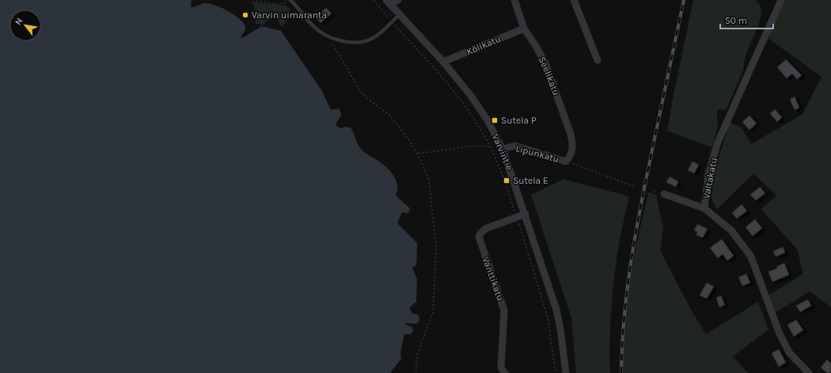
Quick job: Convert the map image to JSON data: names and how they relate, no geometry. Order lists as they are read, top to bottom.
{
  "streets": {
    "street": [
      "Kölikatu",
      "Seelikatu",
      "Varvintie",
      "Lipunkatu",
      "Valtakatu",
      "Vanttikatu"
    ]
  },
  "crossings": [
    ["Kölikatu", "Seelikatu"],
    ["Kölikatu", "Varvintie"],
    ["Seelikatu", "Lipunkatu"],
    ["Varvintie", "Lipunkatu"],
    ["Varvintie", "Vanttikatu"]
  ],
  "places": {
    "other": ["Varvin uimaranta"],
    "transit": ["Sutela P", "Sutela E"]
  },
  "scale_bar": "50 m",
  "north": "top left"
}
